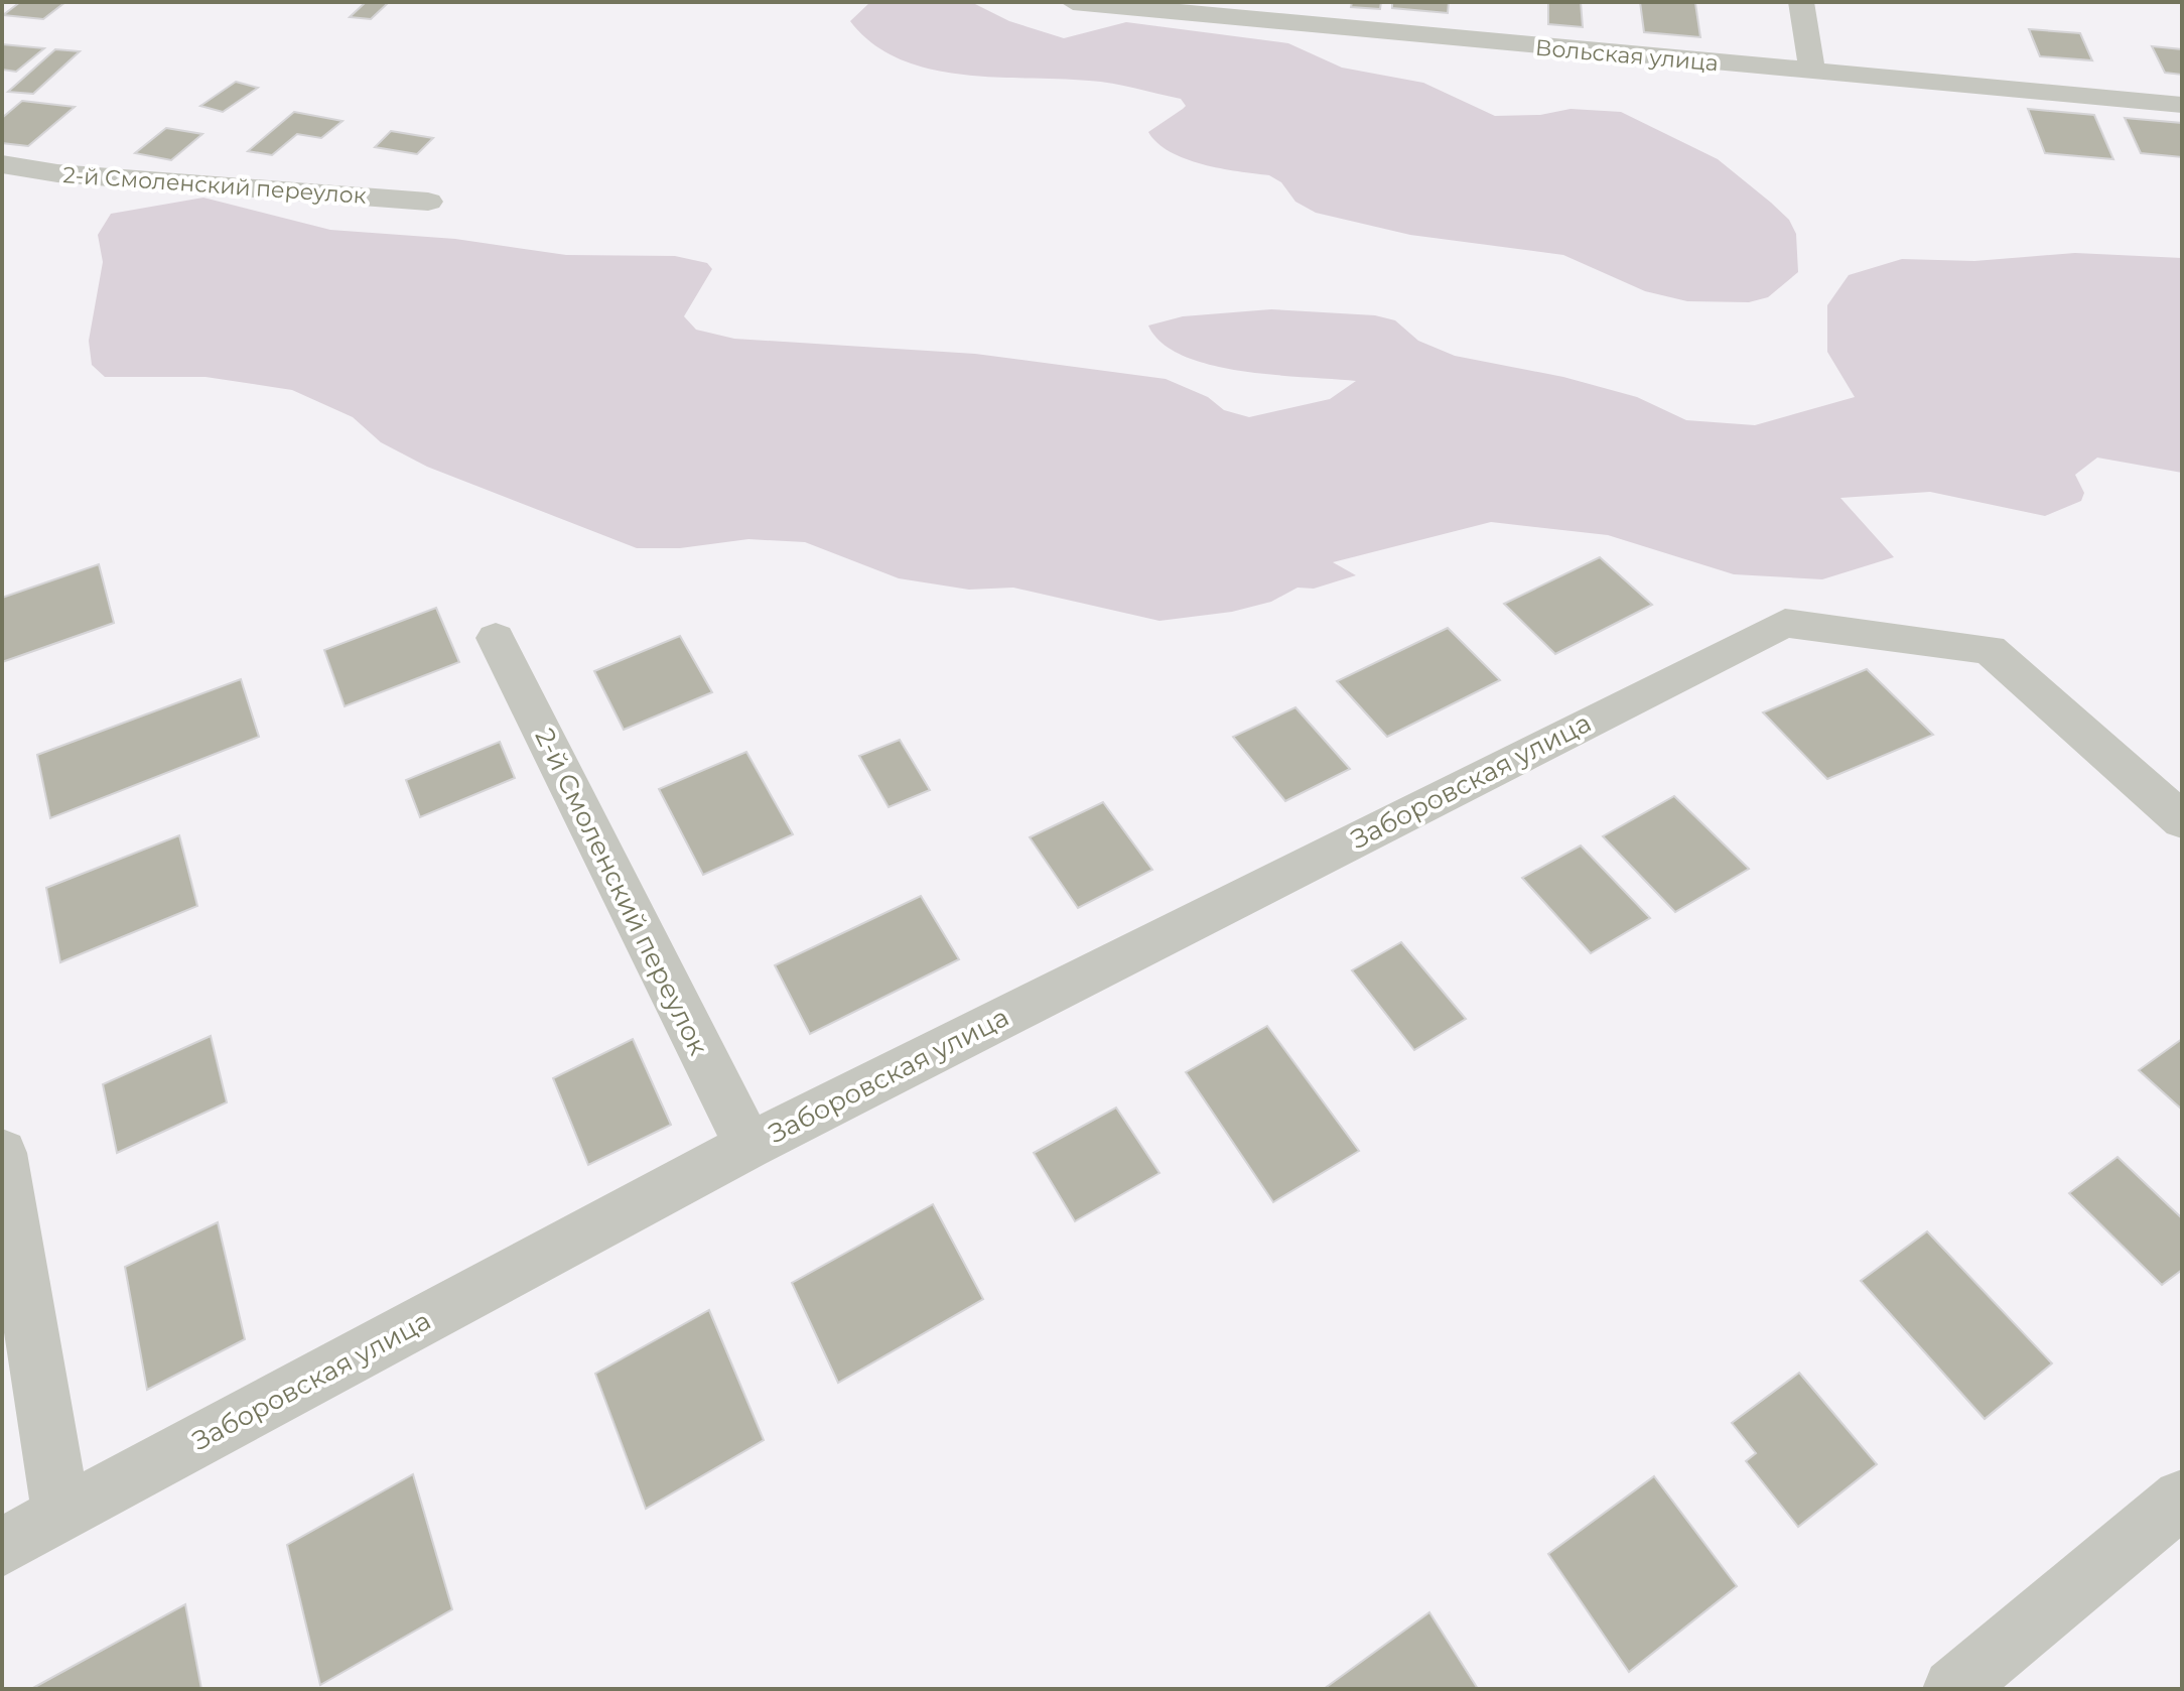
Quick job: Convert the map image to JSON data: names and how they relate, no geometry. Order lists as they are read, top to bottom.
{
  "streets": {
    "street": ["Вольская улица", "2-й Смоленский переулок", "Заборовская улица"]
  },
  "crossings": [
    ["2-й Смоленский переулок", "Заборовская улица"]
  ]
}
